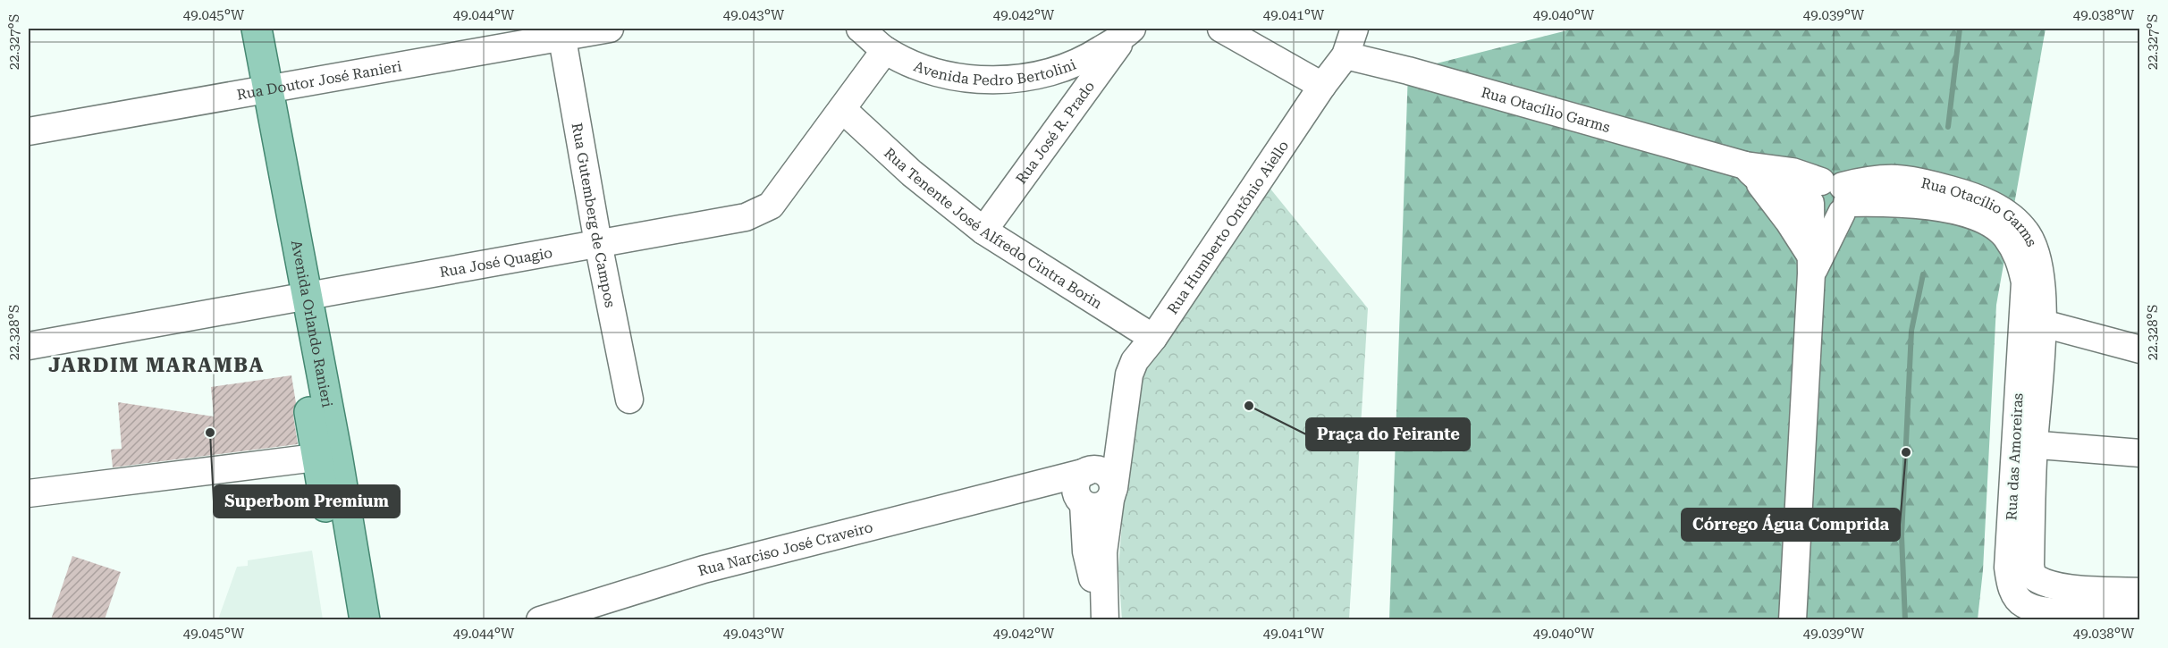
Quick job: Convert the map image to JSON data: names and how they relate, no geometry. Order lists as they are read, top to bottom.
{
  "streets": {
    "main road": ["Avenida Orlando Ranieri"],
    "street": [
      "Avenida Pedro Bertolini",
      "Rua Doutor José Ranieri",
      "Rua Otacílio Garms",
      "Rua José R. Prado",
      "Rua Gutemberg de Campos",
      "Rua Tenente José Alfredo Cintra Borin",
      "Rua Humberto Ontõnio Aiello",
      "Rua José Quagio",
      "Rua das Amoreiras",
      "Rua Narciso José Craveiro"
    ]
  },
  "crossings": [
    ["Avenida Pedro Bertolini", "Rua José R. Prado"],
    ["Avenida Pedro Bertolini", "Rua José Quagio"],
    ["Rua Doutor José Ranieri", "Rua Gutemberg de Campos"],
    ["Rua Doutor José Ranieri", "Avenida Orlando Ranieri"],
    ["Rua Otacílio Garms", "Rua Humberto Ontõnio Aiello"],
    ["Rua Otacílio Garms", "Rua das Amoreiras"],
    ["Rua José R. Prado", "Rua Tenente José Alfredo Cintra Borin"],
    ["Rua Gutemberg de Campos", "Rua José Quagio"],
    ["Rua Tenente José Alfredo Cintra Borin", "Rua Humberto Ontõnio Aiello"],
    ["Rua Tenente José Alfredo Cintra Borin", "Rua José Quagio"],
    ["Rua Humberto Ontõnio Aiello", "Rua Narciso José Craveiro"],
    ["Rua José Quagio", "Avenida Orlando Ranieri"]
  ],
  "districts": ["JARDIM MARAMBA"],
  "places": ["Praça do Feirante", "Superbom Premium", "Córrego Água Comprida"],
  "coordinates": [
    "49.045°W",
    "49.044°W",
    "49.043°W",
    "49.042°W",
    "49.041°W",
    "49.040°W",
    "49.039°W",
    "49.038°W",
    "22.327°S",
    "22.328°S"
  ]
}
